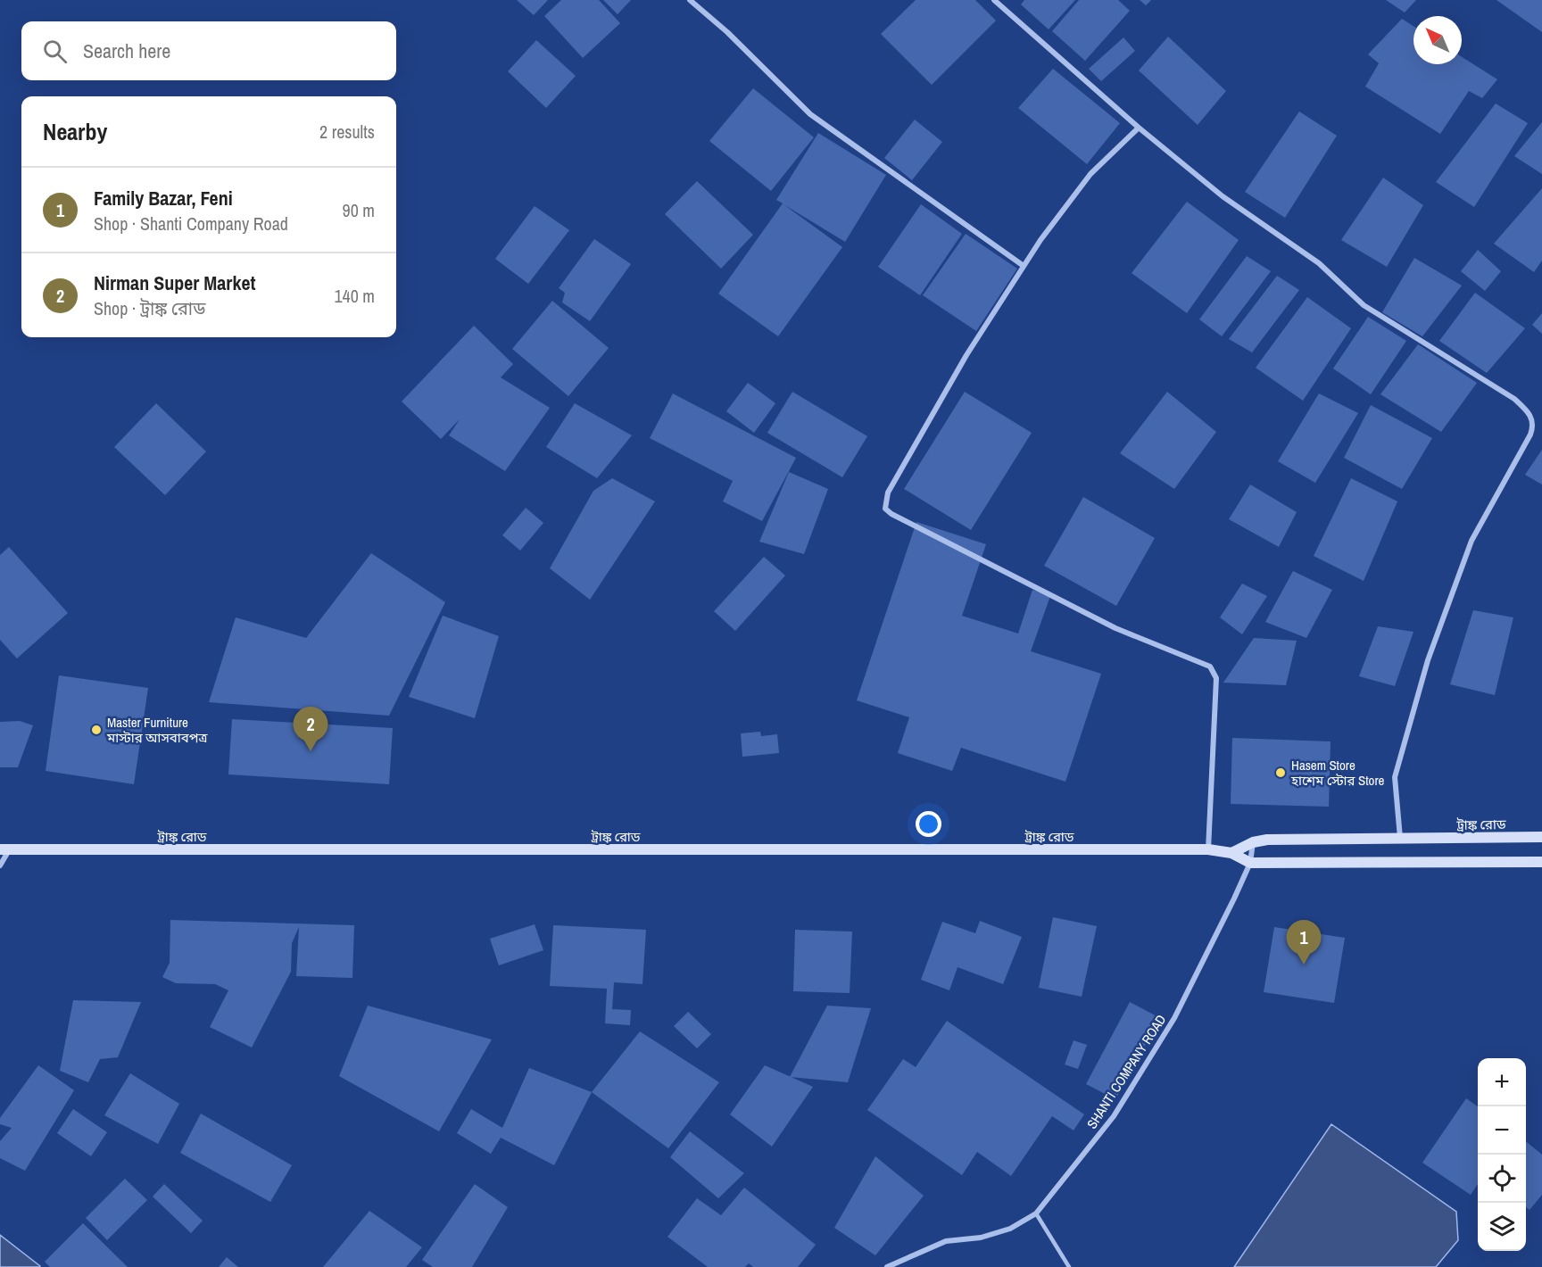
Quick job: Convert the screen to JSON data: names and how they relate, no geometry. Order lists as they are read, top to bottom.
{
  "streets": {
    "main road": ["ট্রাঙ্ক রোড"],
    "street": ["SHANTI COMPANY ROAD"]
  },
  "crossings": [
    ["ট্রাঙ্ক রোড", "SHANTI COMPANY ROAD"]
  ],
  "places": ["Master Furniture মাস্টার আসবাবপত্র", "Hasem Store হাশেম স্টোর Store"],
  "north": "top left",
  "page": {
    "search": "Search here",
    "heading": ["Nearby", "2 results"],
    "list": [
      {
        "mark": "1",
        "name": "Family Bazar, Feni",
        "note": "Shop · Shanti Company Road",
        "value": "90 m"
      },
      {
        "mark": "2",
        "name": "Nirman Super Market",
        "note": "Shop · ট্রাঙ্ক রোড",
        "value": "140 m"
      }
    ],
    "pins": ["2", "1"],
    "map_buttons": ["+", "−"]
  }
}
